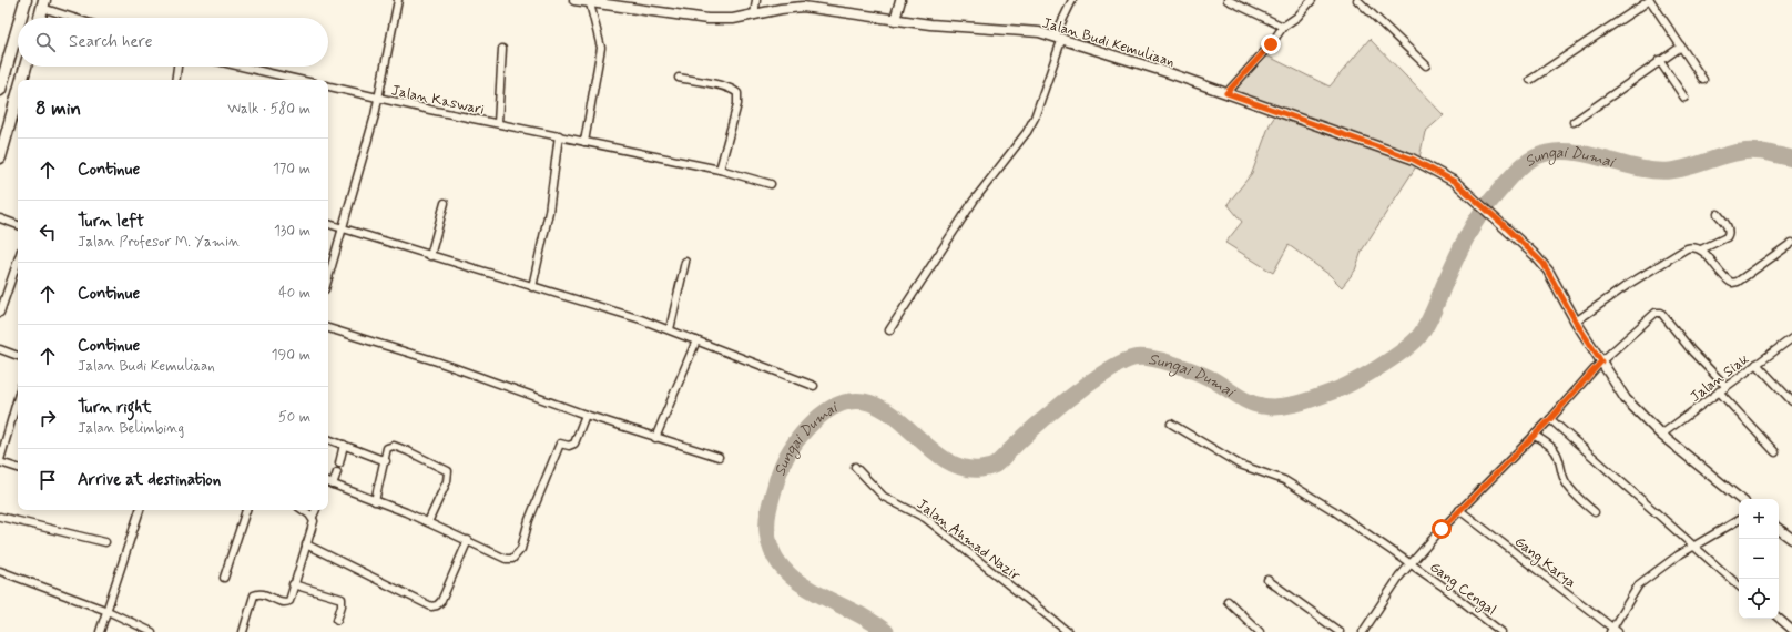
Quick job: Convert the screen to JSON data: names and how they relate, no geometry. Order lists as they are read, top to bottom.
{
  "streets": {
    "street": [
      "Jalan Budi Kemuliaan",
      "Jalan Kaswari",
      "Jalan Siak",
      "Jalan Ahmad Nazir",
      "Gang Karya",
      "Gang Cengal"
    ]
  },
  "crossings": [
    ["Jalan Budi Kemuliaan", "Jalan Siak"]
  ],
  "water": ["Sungai Dumai"],
  "page": {
    "search": "Search here",
    "heading": ["8 min", "Walk · 580 m"],
    "list": [
      ["Continue", "170 m"],
      ["Turn left", "Jalan Profesor M. Yamin", "130 m"],
      ["Continue", "40 m"],
      ["Continue", "Jalan Budi Kemuliaan", "190 m"],
      ["Turn right", "Jalan Belimbing", "50 m"],
      "Arrive at destination"
    ],
    "map_buttons": ["+", "−"]
  }
}
